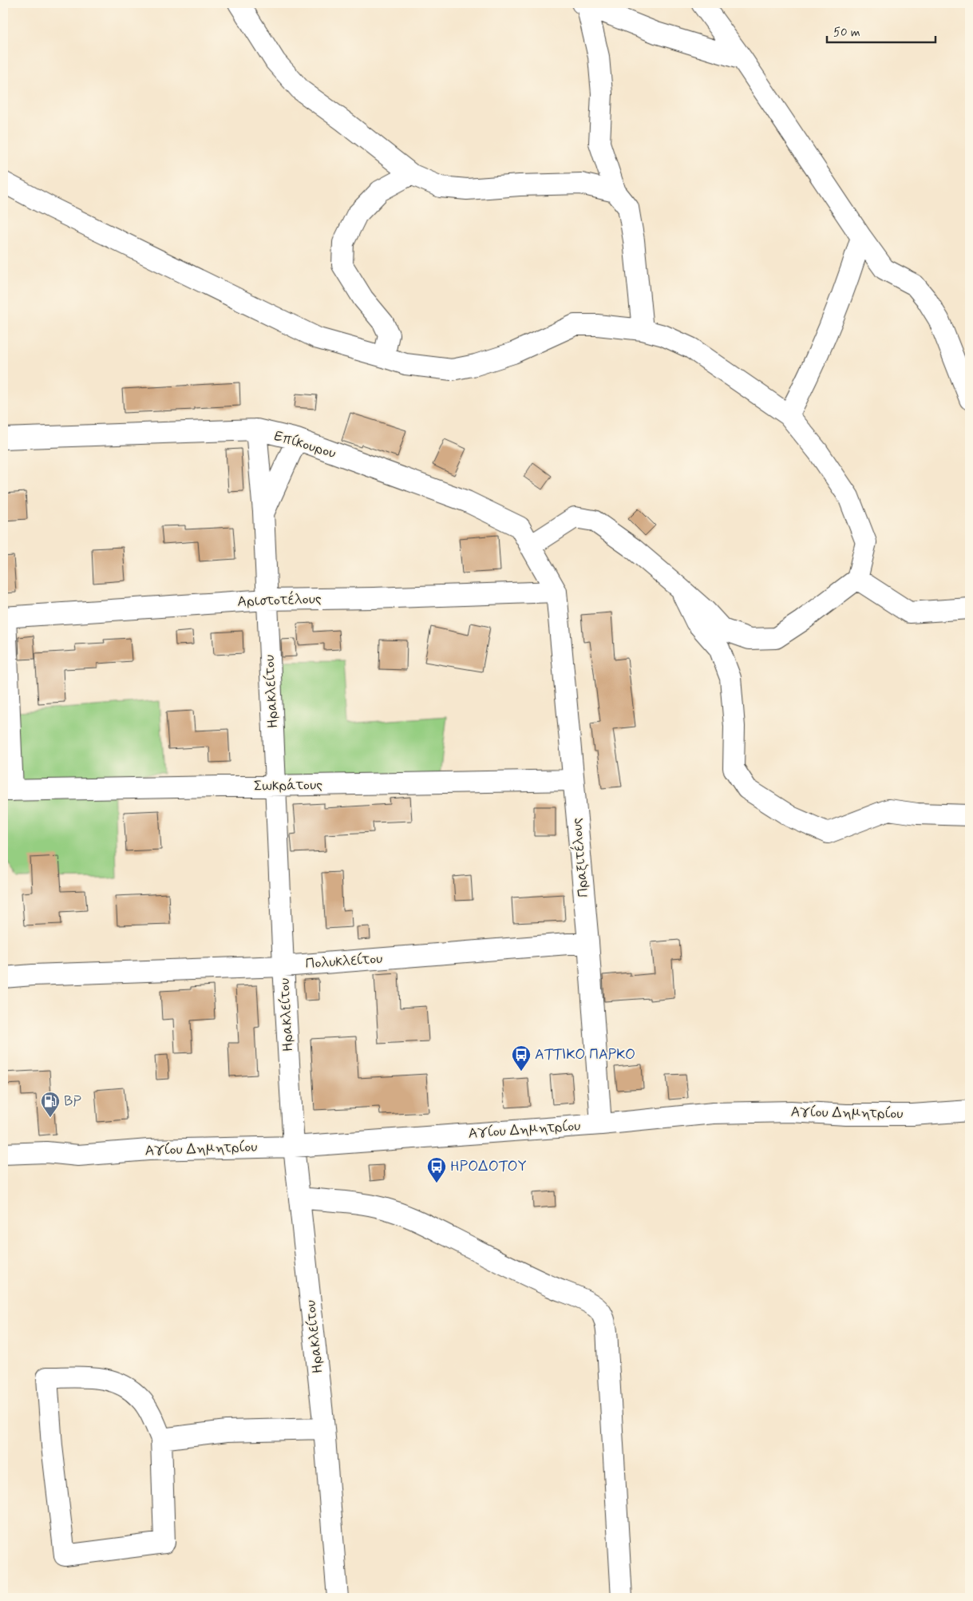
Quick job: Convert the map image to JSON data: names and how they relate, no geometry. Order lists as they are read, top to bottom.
{
  "streets": {
    "street": [
      "Επίκουρου",
      "Αριστοτέλους",
      "Ηρακλείτου",
      "Σωκράτους",
      "Πραξιτέλους",
      "Πολυκλείτου",
      "Αγίου Δημητρίου"
    ]
  },
  "crossings": [
    ["Επίκουρου", "Αριστοτέλους"],
    ["Επίκουρου", "Ηρακλείτου"],
    ["Επίκουρου", "Πραξιτέλους"],
    ["Αριστοτέλους", "Ηρακλείτου"],
    ["Αριστοτέλους", "Πραξιτέλους"],
    ["Ηρακλείτου", "Σωκράτους"],
    ["Ηρακλείτου", "Πολυκλείτου"],
    ["Ηρακλείτου", "Αγίου Δημητρίου"],
    ["Σωκράτους", "Πραξιτέλους"],
    ["Πραξιτέλους", "Πολυκλείτου"],
    ["Πραξιτέλους", "Αγίου Δημητρίου"]
  ],
  "places": {
    "bus stop": ["ΑΤΤΙΚΟ ΠΑΡΚΟ", "ΗΡΟΔΟΤΟΥ"],
    "fuel station": ["BP"]
  },
  "scale_bar": "50 m"
}
